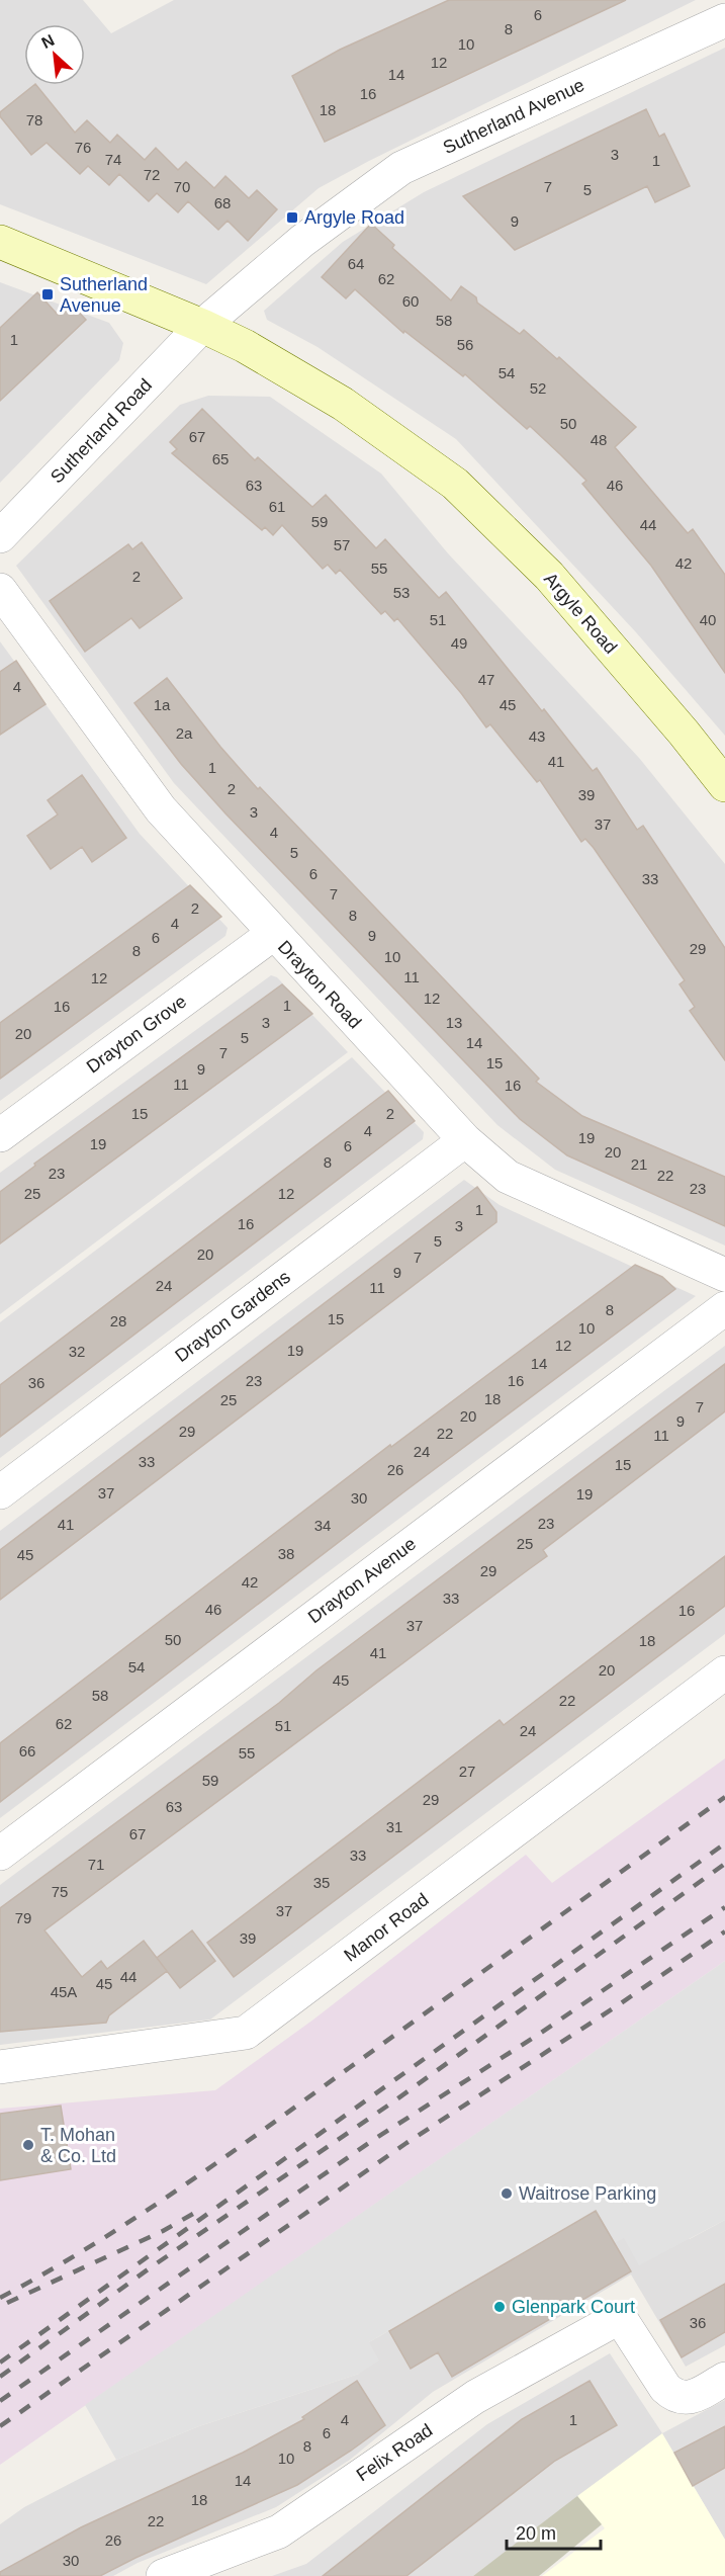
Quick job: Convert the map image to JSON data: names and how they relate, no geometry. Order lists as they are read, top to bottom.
{
  "streets": {
    "main road": ["Argyle Road"],
    "street": [
      "Sutherland Avenue",
      "Sutherland Road",
      "Drayton Road",
      "Drayton Grove",
      "Drayton Gardens",
      "Drayton Avenue",
      "Manor Road",
      "Felix Road"
    ]
  },
  "crossings": [
    ["Sutherland Avenue", "Sutherland Road"],
    ["Sutherland Avenue", "Argyle Road"],
    ["Sutherland Road", "Argyle Road"],
    ["Drayton Road", "Drayton Grove"],
    ["Drayton Road", "Drayton Gardens"]
  ],
  "places": {
    "transit": ["Argyle Road", "Sutherland Avenue"],
    "other": ["T. Mohan & Co. Ltd", "Waitrose Parking", "Glenpark Court"]
  },
  "house_numbers": [
    "6",
    "8",
    "10",
    "12",
    "14",
    "16",
    "18",
    "78",
    "76",
    "3",
    "74",
    "1",
    "72",
    "70",
    "7",
    "5",
    "68",
    "9",
    "64",
    "62",
    "60",
    "58",
    "1",
    "56",
    "54",
    "52",
    "50",
    "67",
    "48",
    "65",
    "63",
    "46",
    "61",
    "59",
    "44",
    "57",
    "42",
    "55",
    "2",
    "53",
    "51",
    "40",
    "49",
    "47",
    "4",
    "1a",
    "45",
    "2a",
    "43",
    "41",
    "1",
    "2",
    "39",
    "3",
    "37",
    "4",
    "5",
    "6",
    "33",
    "7",
    "2",
    "8",
    "4",
    "9",
    "6",
    "29",
    "8",
    "10",
    "11",
    "12",
    "12",
    "1",
    "16",
    "3",
    "13",
    "20",
    "5",
    "14",
    "7",
    "15",
    "9",
    "11",
    "16",
    "15",
    "2",
    "4",
    "19",
    "19",
    "6",
    "20",
    "8",
    "21",
    "23",
    "22",
    "23",
    "25",
    "12",
    "1",
    "16",
    "3",
    "5",
    "20",
    "7",
    "9",
    "24",
    "11",
    "8",
    "15",
    "28",
    "10",
    "12",
    "19",
    "32",
    "14",
    "23",
    "16",
    "36",
    "18",
    "25",
    "7",
    "20",
    "9",
    "29",
    "22",
    "11",
    "24",
    "33",
    "15",
    "26",
    "37",
    "19",
    "30",
    "23",
    "41",
    "34",
    "25",
    "38",
    "45",
    "29",
    "42",
    "33",
    "46",
    "16",
    "37",
    "50",
    "18",
    "41",
    "54",
    "20",
    "45",
    "58",
    "22",
    "62",
    "51",
    "24",
    "66",
    "55",
    "27",
    "59",
    "29",
    "63",
    "31",
    "67",
    "33",
    "71",
    "35",
    "75",
    "37",
    "79",
    "39",
    "44",
    "45",
    "45A",
    "36",
    "4",
    "1",
    "6",
    "8",
    "10",
    "14",
    "18",
    "22",
    "26",
    "30"
  ],
  "scale_bar": "20 m",
  "north": "top left"
}
